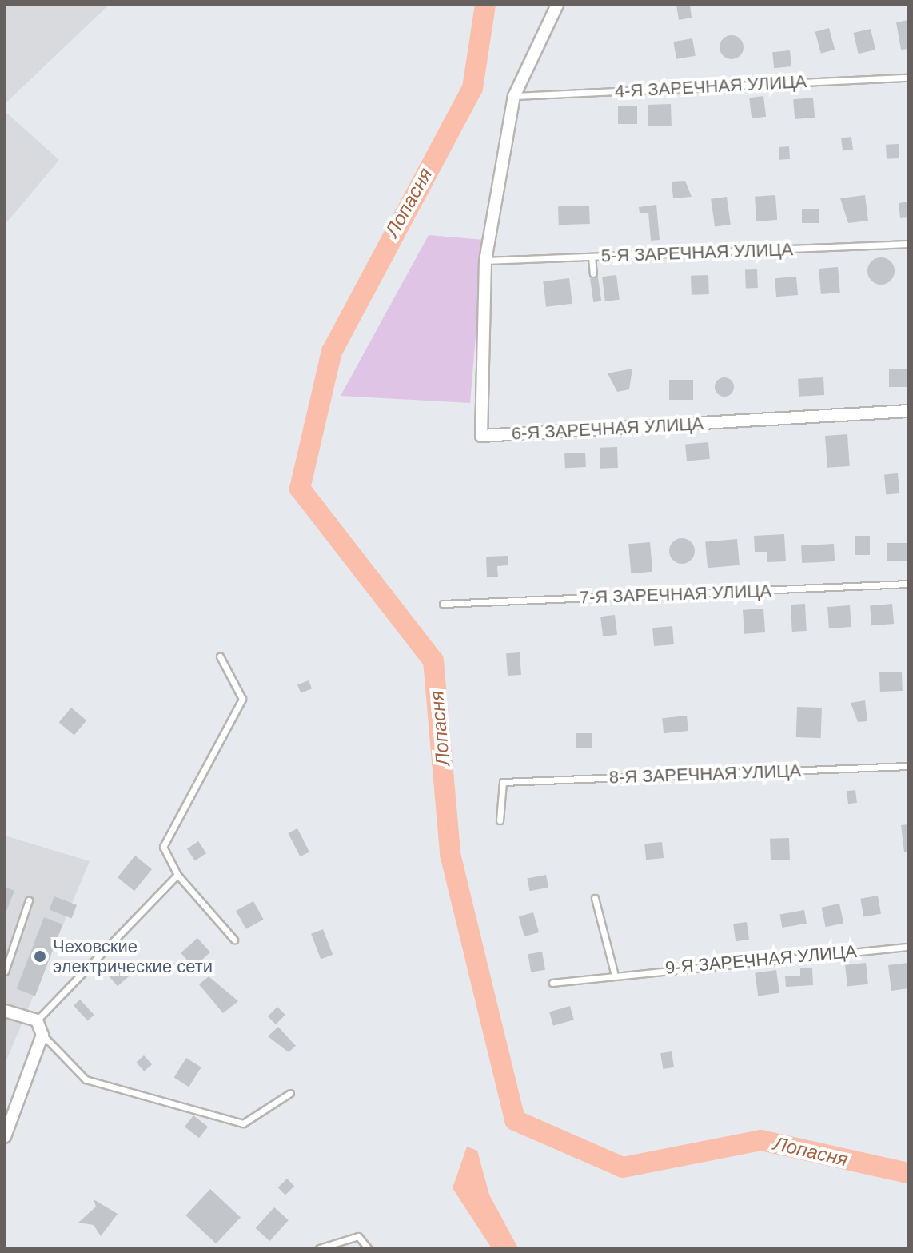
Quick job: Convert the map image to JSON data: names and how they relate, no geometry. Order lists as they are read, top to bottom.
{
  "streets": {
    "street": ["6-Я ЗАРЕЧНАЯ УЛИЦА"],
    "lane": [
      "4-Я ЗАРЕЧНАЯ УЛИЦА",
      "5-Я ЗАРЕЧНАЯ УЛИЦА",
      "7-Я ЗАРЕЧНАЯ УЛИЦА",
      "8-Я ЗАРЕЧНАЯ УЛИЦА",
      "9-Я ЗАРЕЧНАЯ УЛИЦА"
    ]
  },
  "crossings": [
    ["5-Я ЗАРЕЧНАЯ УЛИЦА", "6-Я ЗАРЕЧНАЯ УЛИЦА"]
  ],
  "water": ["Лопасня"],
  "places": ["Чеховские электрические сети"]
}
